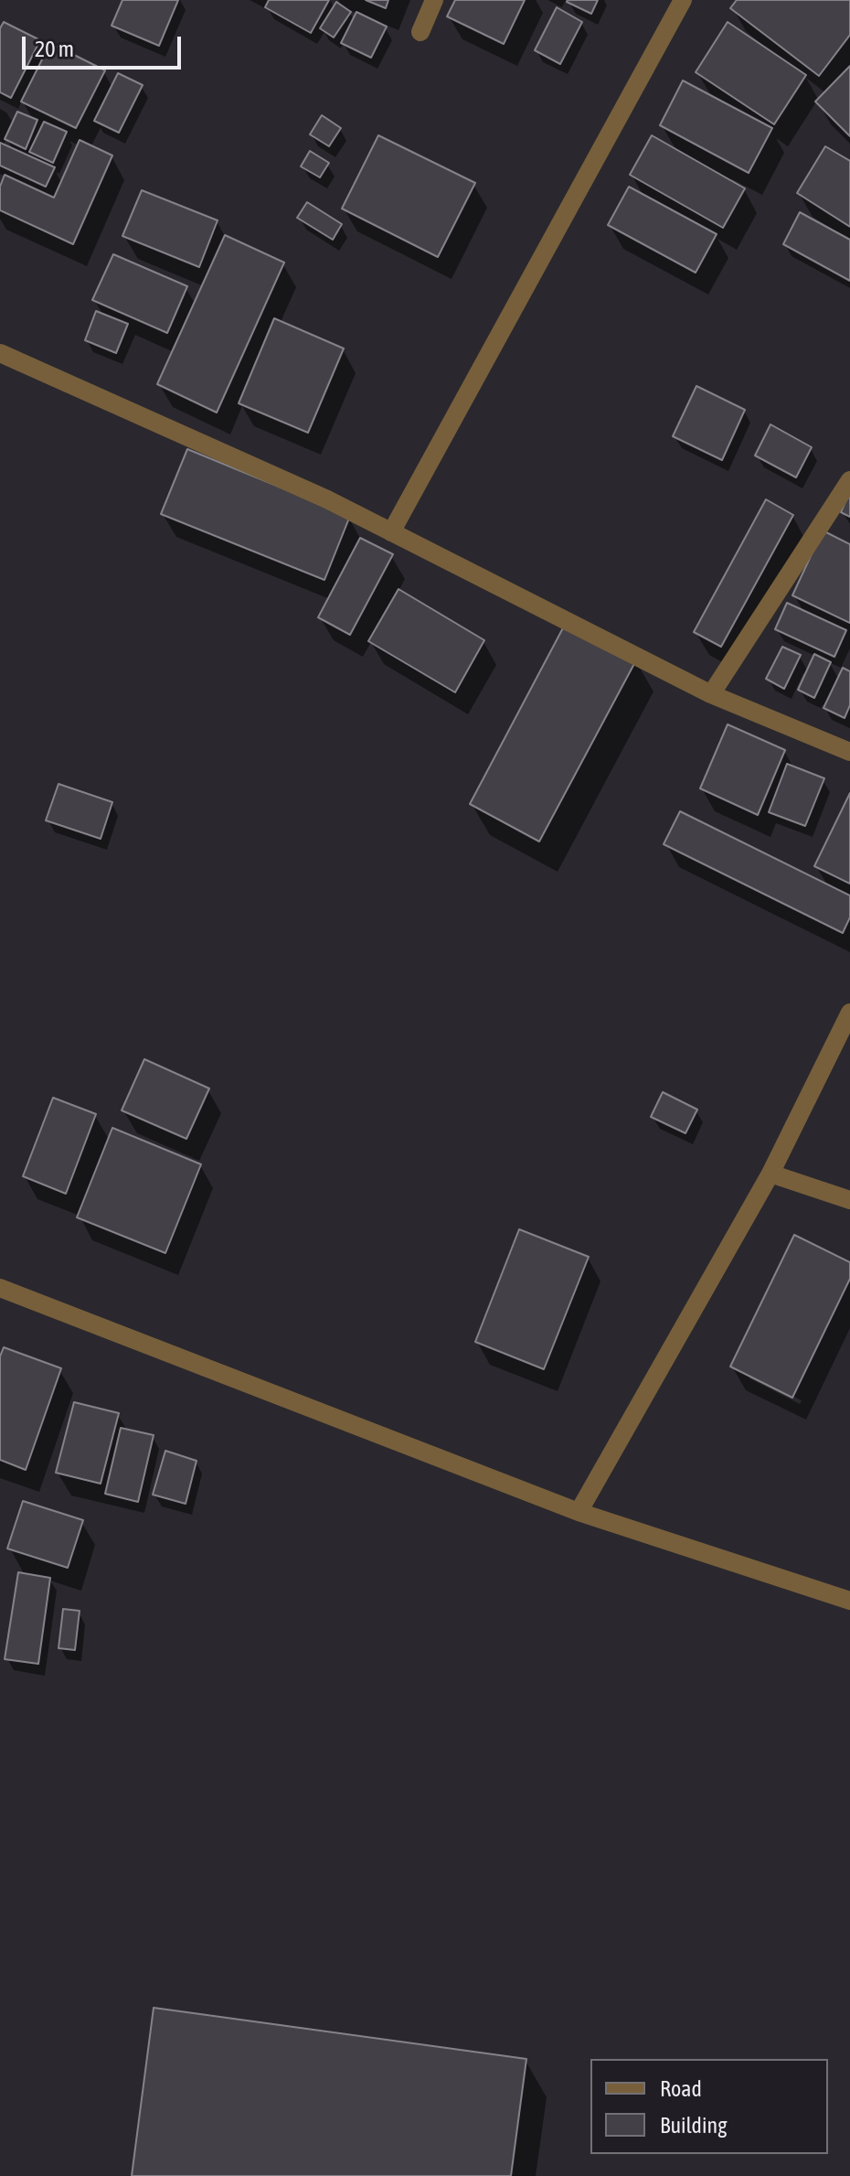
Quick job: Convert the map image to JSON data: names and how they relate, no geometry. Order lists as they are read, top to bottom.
{
  "legend": ["Road", "Building"],
  "scale_bar": "20 m"
}
